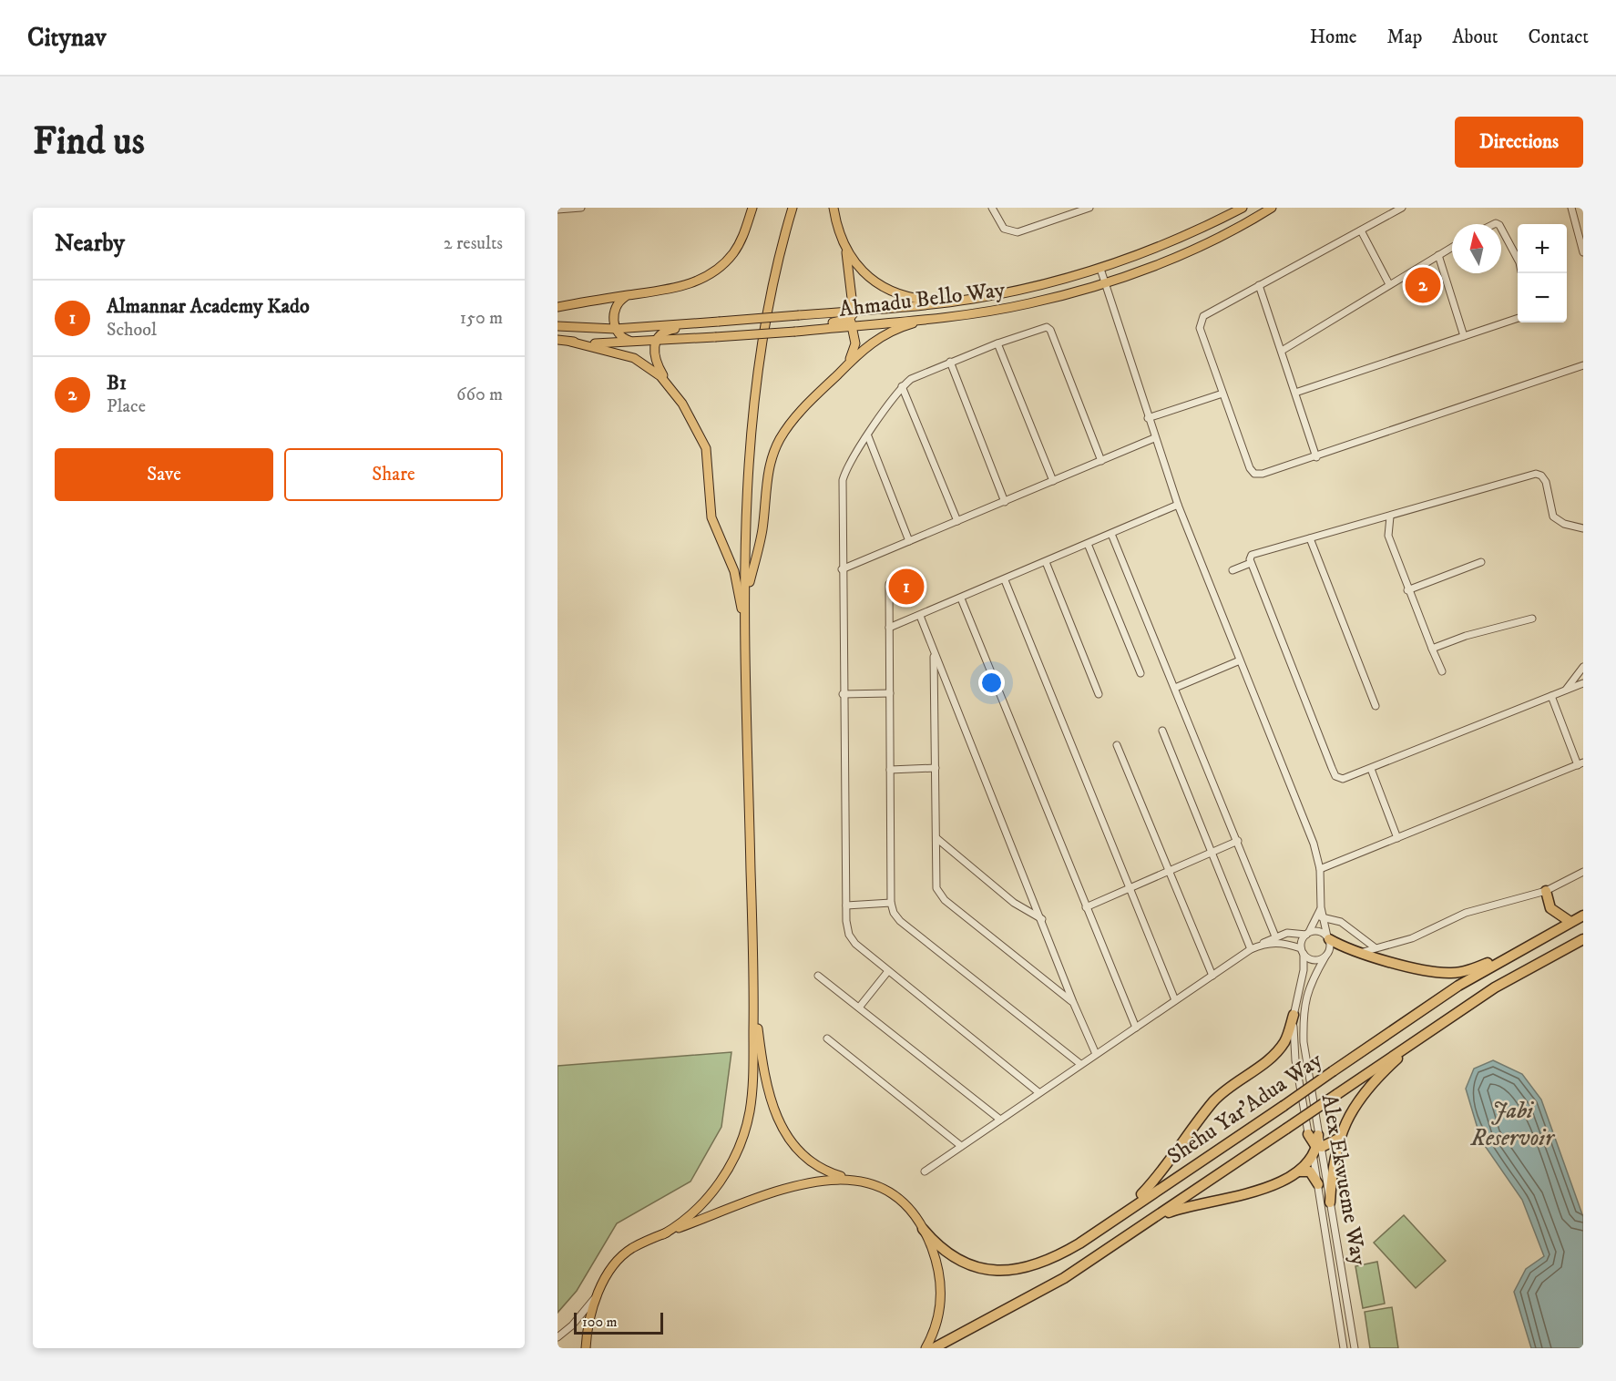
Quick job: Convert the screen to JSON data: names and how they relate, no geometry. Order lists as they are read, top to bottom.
{
  "streets": {
    "highway": ["Shehu Yar'Adua Way"],
    "main road": ["Ahmadu Bello Way"],
    "street": ["Alex Ekwueme Way"]
  },
  "water": ["Jabi Reservoir"],
  "scale_bar": "100 m",
  "north": "top",
  "page": {
    "header": "Citynav",
    "nav": [
      "Home",
      "Map",
      "About",
      "Contact"
    ],
    "buttons": [
      "Directions",
      ["Save", "Share"]
    ],
    "title": "Find us",
    "heading": ["Nearby", "2 results"],
    "map_buttons": ["+", "−"],
    "pins": ["2", "1"],
    "list": [
      {
        "mark": "1",
        "name": "Almannar Academy Kado",
        "note": "School",
        "value": "150 m"
      },
      {
        "mark": "2",
        "name": "B1",
        "note": "Place",
        "value": "660 m"
      }
    ],
    "scale": "100 m"
  }
}
